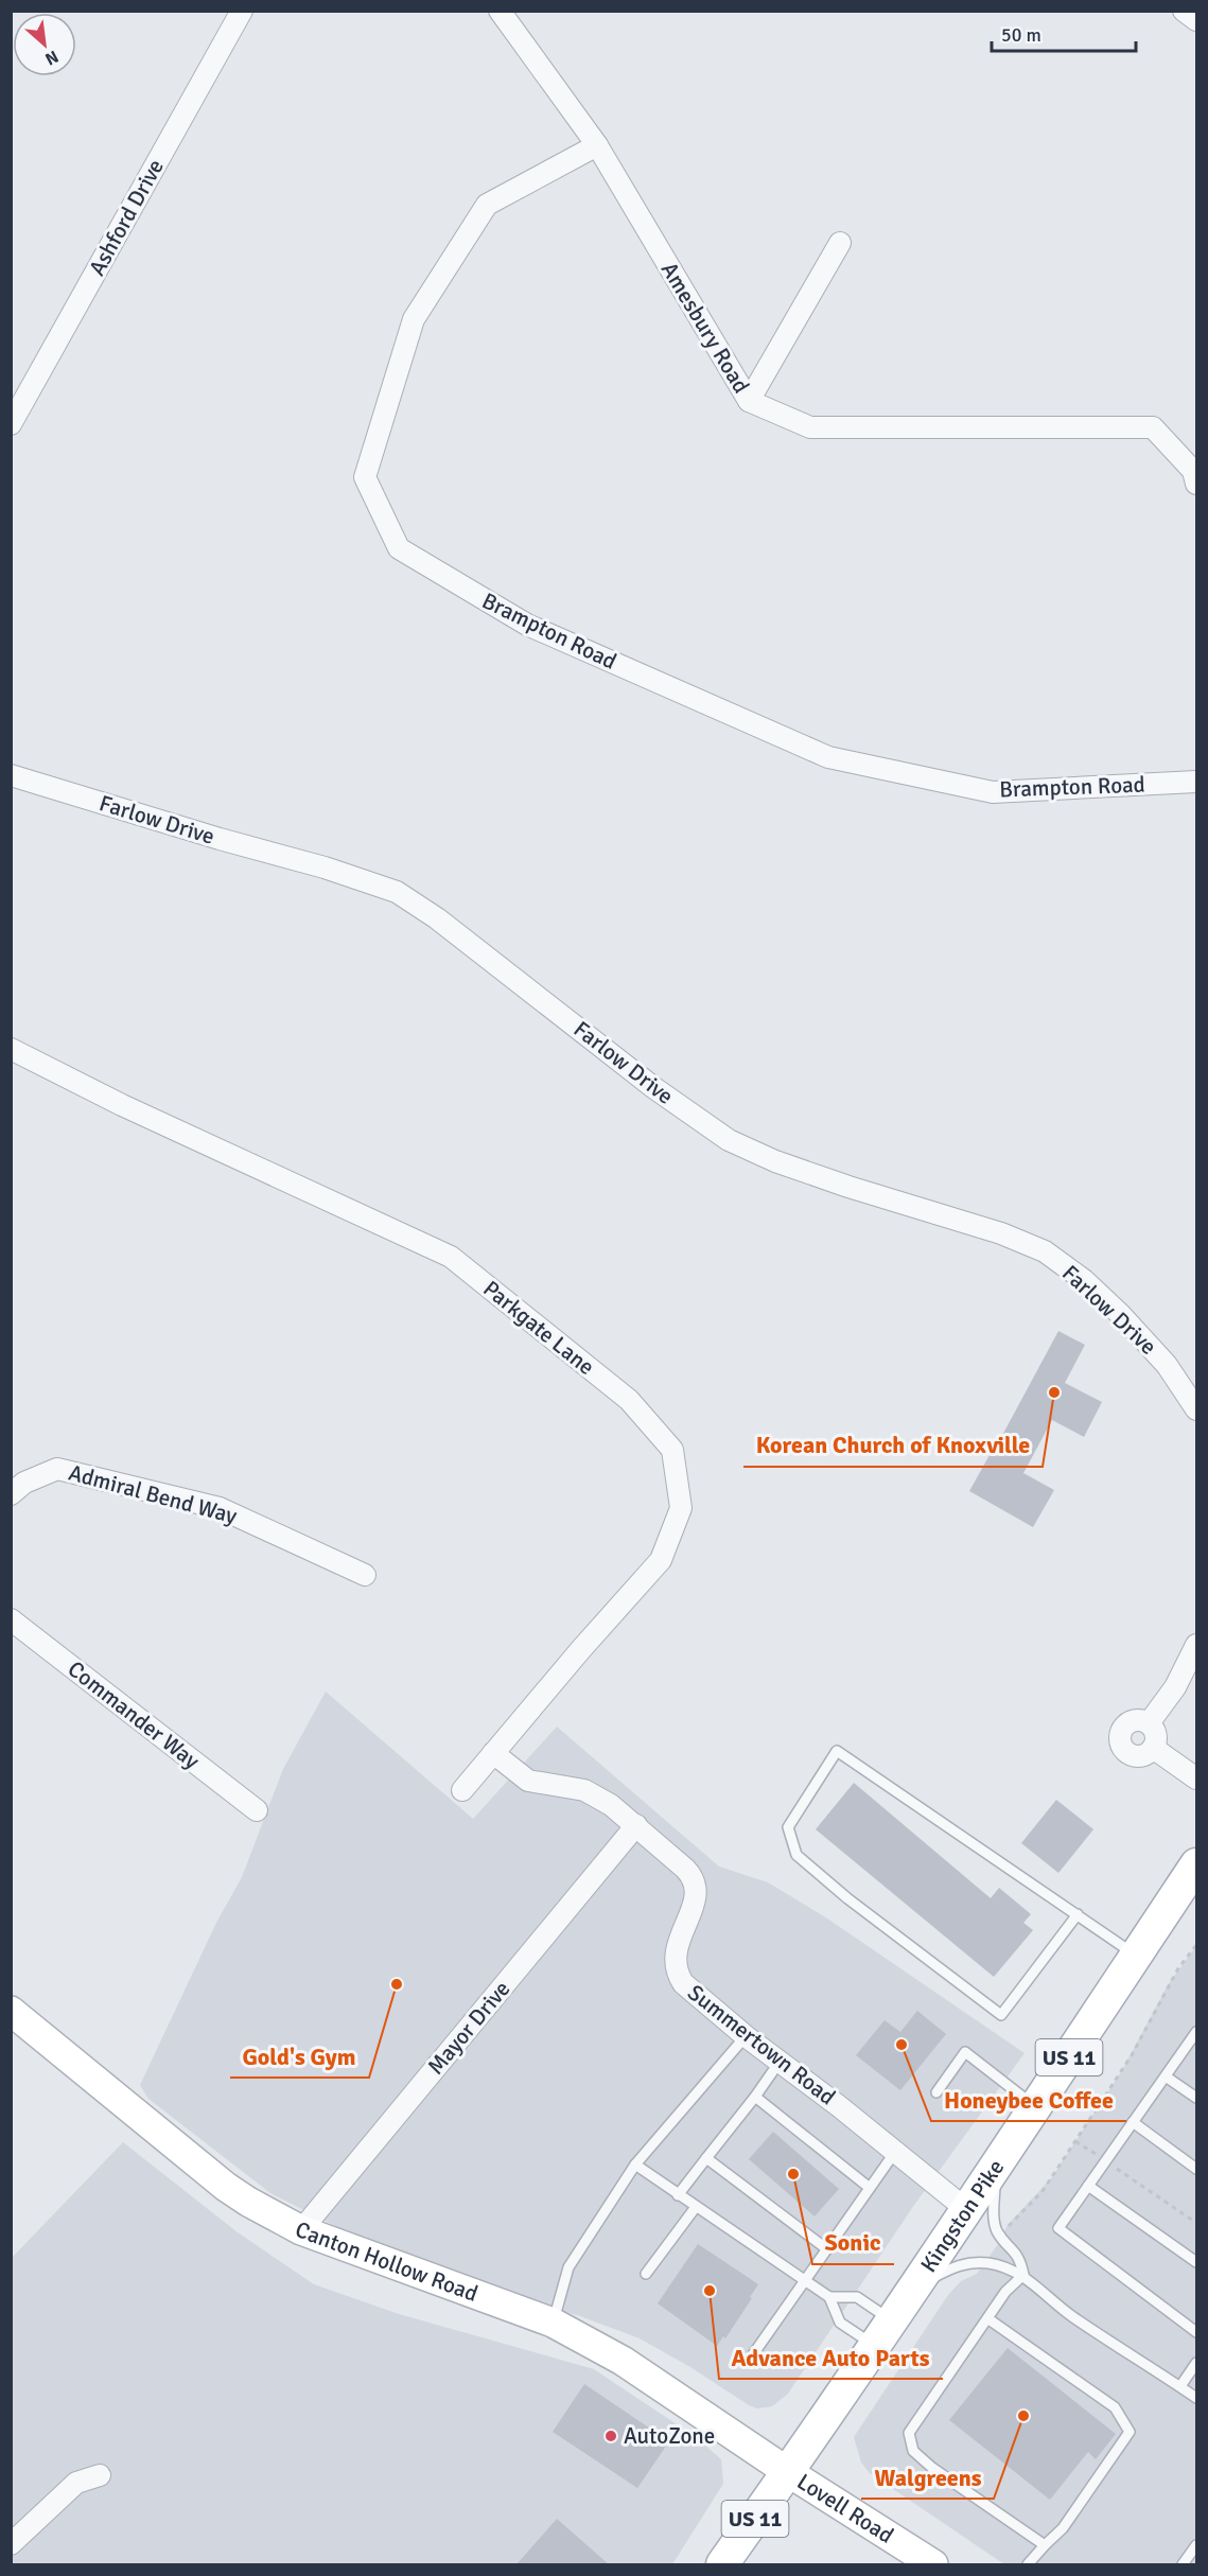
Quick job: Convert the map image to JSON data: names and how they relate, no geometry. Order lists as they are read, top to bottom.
{
  "streets": {
    "main road": ["US 11", "Kingston Pike"],
    "street": [
      "Ashford Drive",
      "Amesbury Road",
      "Brampton Road",
      "Farlow Drive",
      "Parkgate Lane",
      "Admiral Bend Way",
      "Commander Way",
      "Mayor Drive",
      "Summertown Road",
      "Canton Hollow Road",
      "Lovell Road"
    ]
  },
  "crossings": [
    ["Amesbury Road", "Brampton Road"],
    ["Parkgate Lane", "Summertown Road"],
    ["Mayor Drive", "Summertown Road"],
    ["Mayor Drive", "Canton Hollow Road"],
    ["Summertown Road", "Kingston Pike"],
    ["Kingston Pike", "Canton Hollow Road"],
    ["Kingston Pike", "Lovell Road"],
    ["Canton Hollow Road", "Lovell Road"]
  ],
  "places": [
    "Korean Church of Knoxville",
    "Gold's Gym",
    "Honeybee Coffee",
    "Sonic",
    "Advance Auto Parts",
    "Walgreens",
    "AutoZone"
  ],
  "scale_bar": "50 m",
  "north": "bottom right"
}
